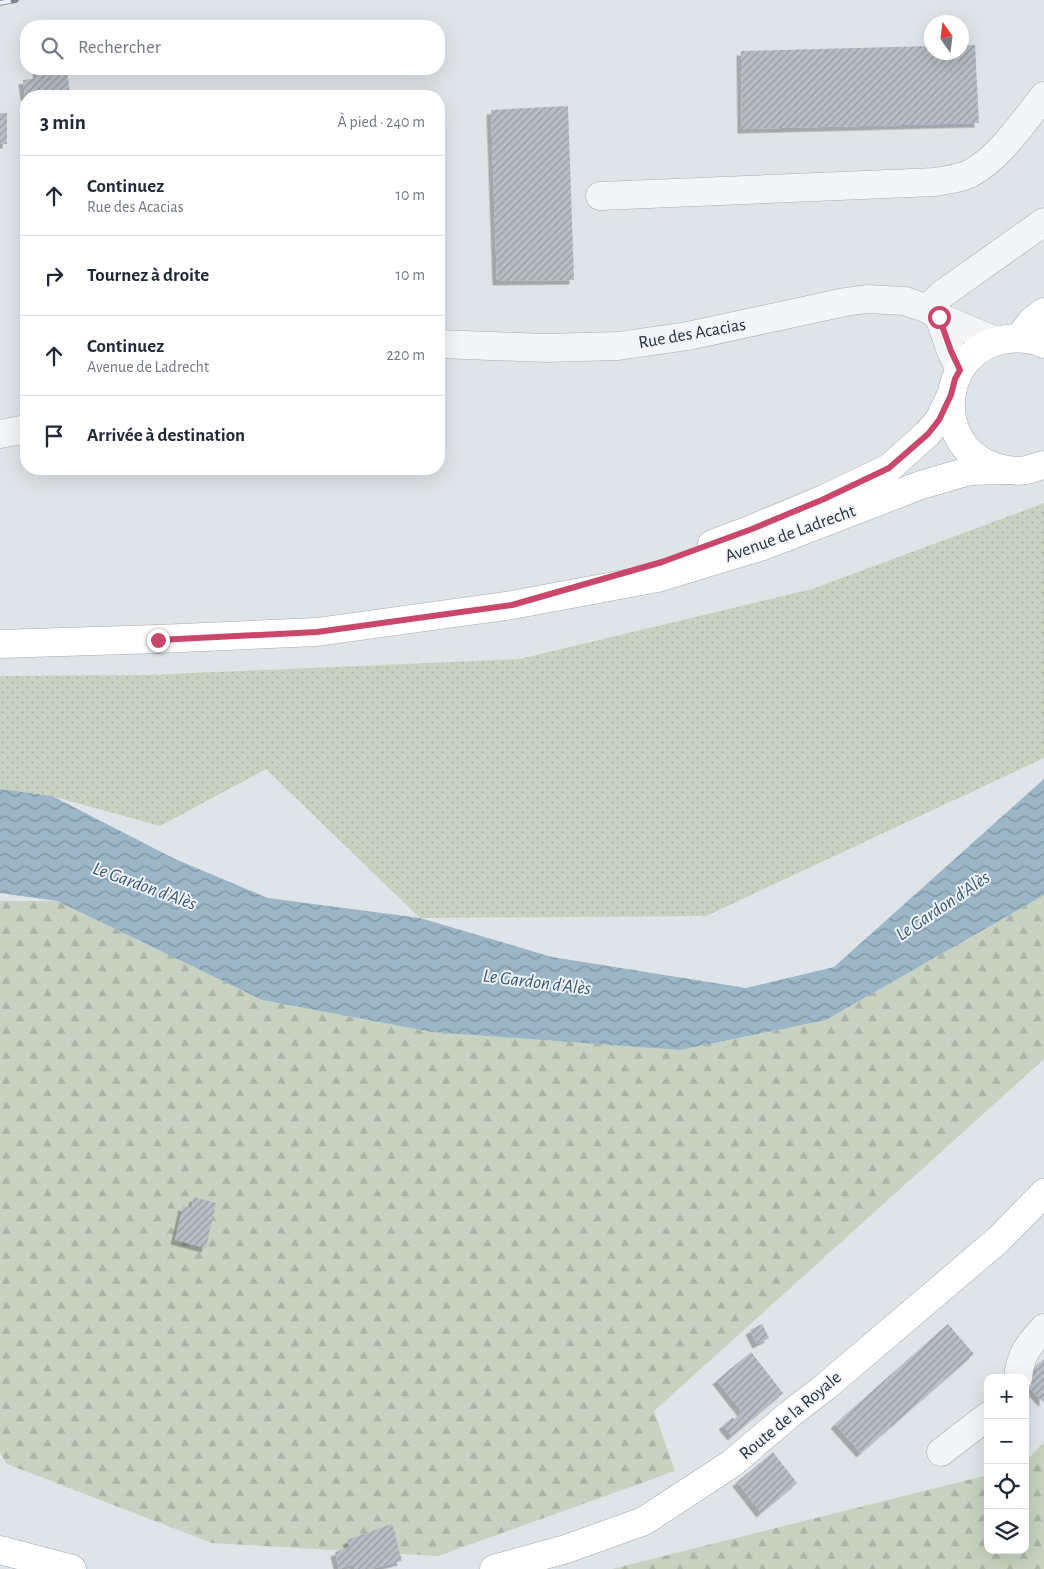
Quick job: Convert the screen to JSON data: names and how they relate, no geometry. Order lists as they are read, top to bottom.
{
  "streets": {
    "main road": ["Avenue de Ladrecht", "Route de la Royale"],
    "street": ["Rue des Acacias"]
  },
  "water": ["Le Gardon d'Alès"],
  "north": "top",
  "page": {
    "search": "Rechercher",
    "heading": ["3 min", "À pied · 240 m"],
    "list": [
      ["Continuez", "Rue des Acacias", "10 m"],
      ["Tournez à droite", "10 m"],
      ["Continuez", "Avenue de Ladrecht", "220 m"],
      "Arrivée à destination"
    ],
    "map_buttons": ["+", "−"]
  }
}
